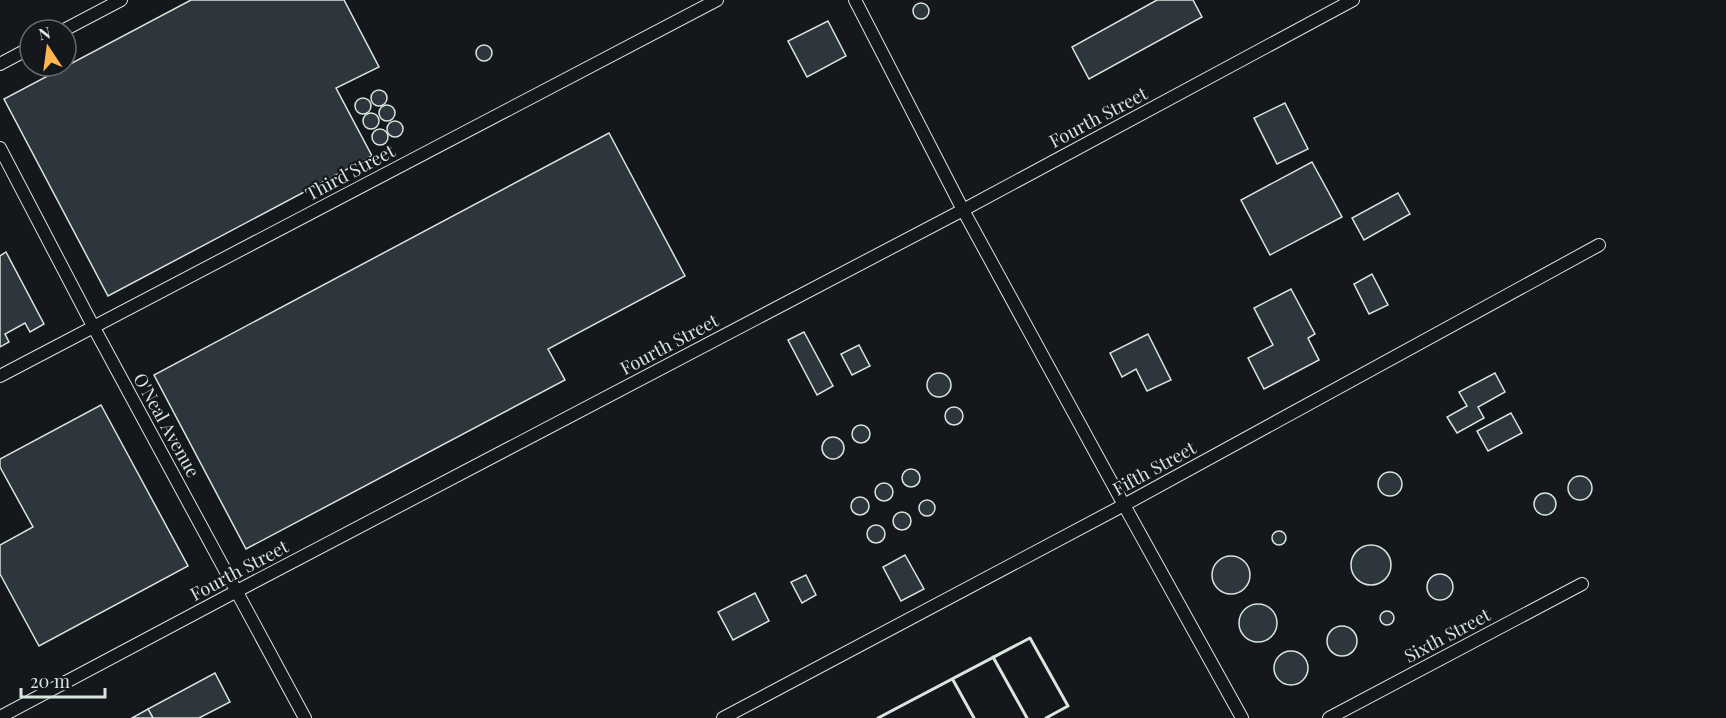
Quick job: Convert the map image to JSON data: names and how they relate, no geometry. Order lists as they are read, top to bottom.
{
  "streets": {
    "lane": [
      "Fourth Street",
      "Third Street",
      "O'Neal Avenue",
      "Fifth Street",
      "Sixth Street"
    ]
  },
  "crossings": [
    ["Fourth Street", "O'Neal Avenue"],
    ["Third Street", "O'Neal Avenue"]
  ],
  "scale_bar": "20 m",
  "north": "top"
}
